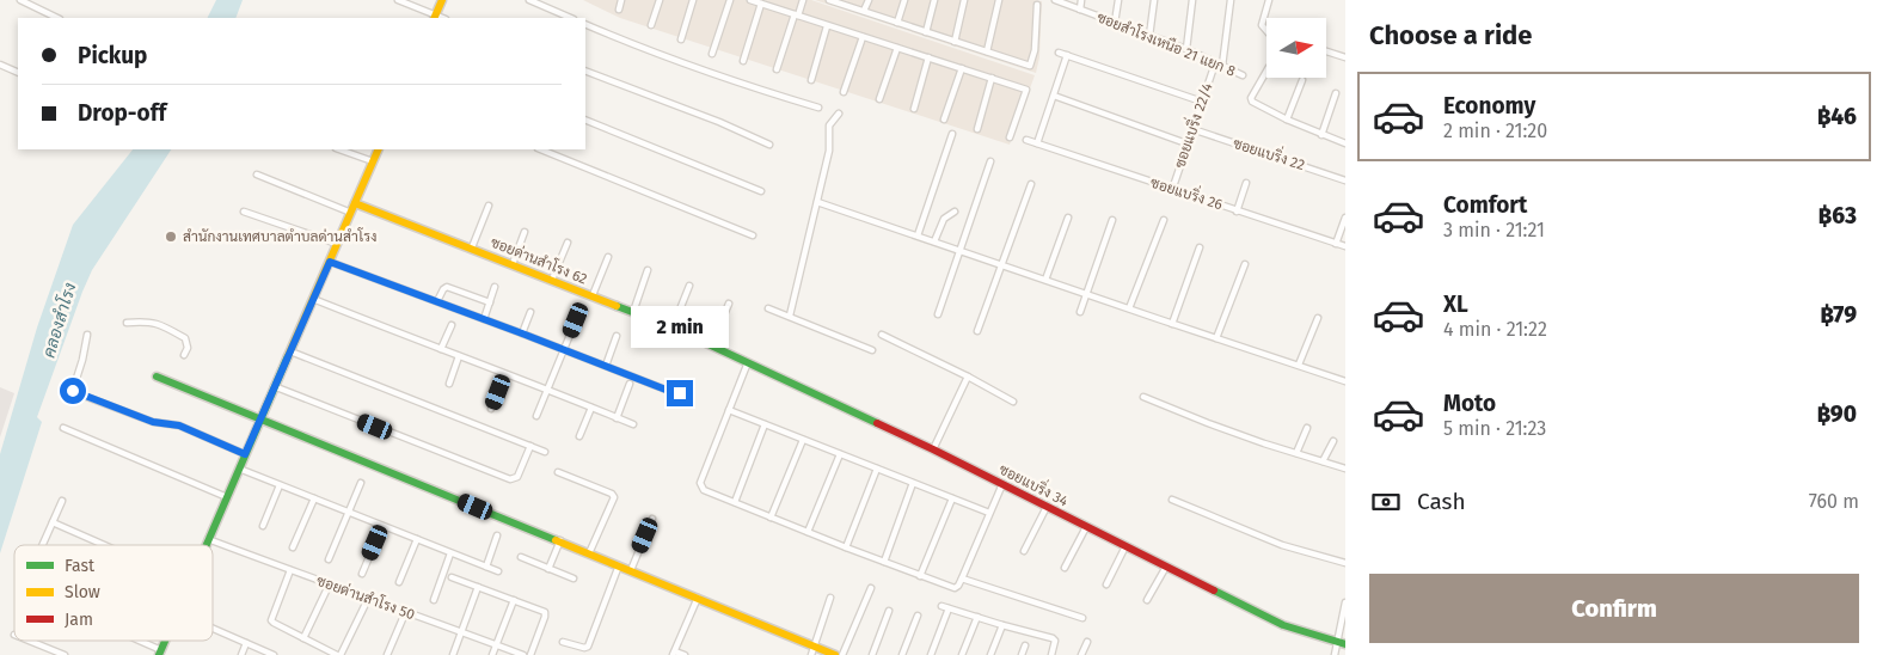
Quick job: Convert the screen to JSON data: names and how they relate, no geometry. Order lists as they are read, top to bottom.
{
  "streets": {
    "street": [
      "ซอยสำโรงเหนือ 21 แยก 8",
      "ซอยแบริ่ง 22/4",
      "ซอยแบริ่ง 22",
      "ซอยแบริ่ง 26",
      "ซอยด่านสำโรง 62",
      "ซอยแบริ่ง 34",
      "ซอยด่านสำโรง 50"
    ]
  },
  "crossings": [
    ["ซอยสำโรงเหนือ 21 แยก 8", "ซอยแบริ่ง 22/4"],
    ["ซอยแบริ่ง 22/4", "ซอยแบริ่ง 22"],
    ["ซอยแบริ่ง 22/4", "ซอยแบริ่ง 26"],
    ["ซอยด่านสำโรง 62", "ซอยแบริ่ง 34"]
  ],
  "water": ["คลองสำโรง"],
  "places": ["สำนักงานเทศบาลตำบลด่านสำโรง"],
  "legend": ["Fast", "Slow", "Jam"],
  "north": "right",
  "page": {
    "heading": "Choose a ride",
    "banner": ["Pickup", "Drop-off"],
    "list": [
      {
        "name": "Economy",
        "note": "2 min · 21:20",
        "value": "฿46"
      },
      {
        "name": "Comfort",
        "note": "3 min · 21:21",
        "value": "฿63"
      },
      {
        "name": "XL",
        "note": "4 min · 21:22",
        "value": "฿79"
      },
      {
        "name": "Moto",
        "note": "5 min · 21:23",
        "value": "฿90"
      }
    ],
    "bubble": "2 min",
    "pay": ["Cash", "760 m"],
    "buttons": "Confirm"
  }
}
